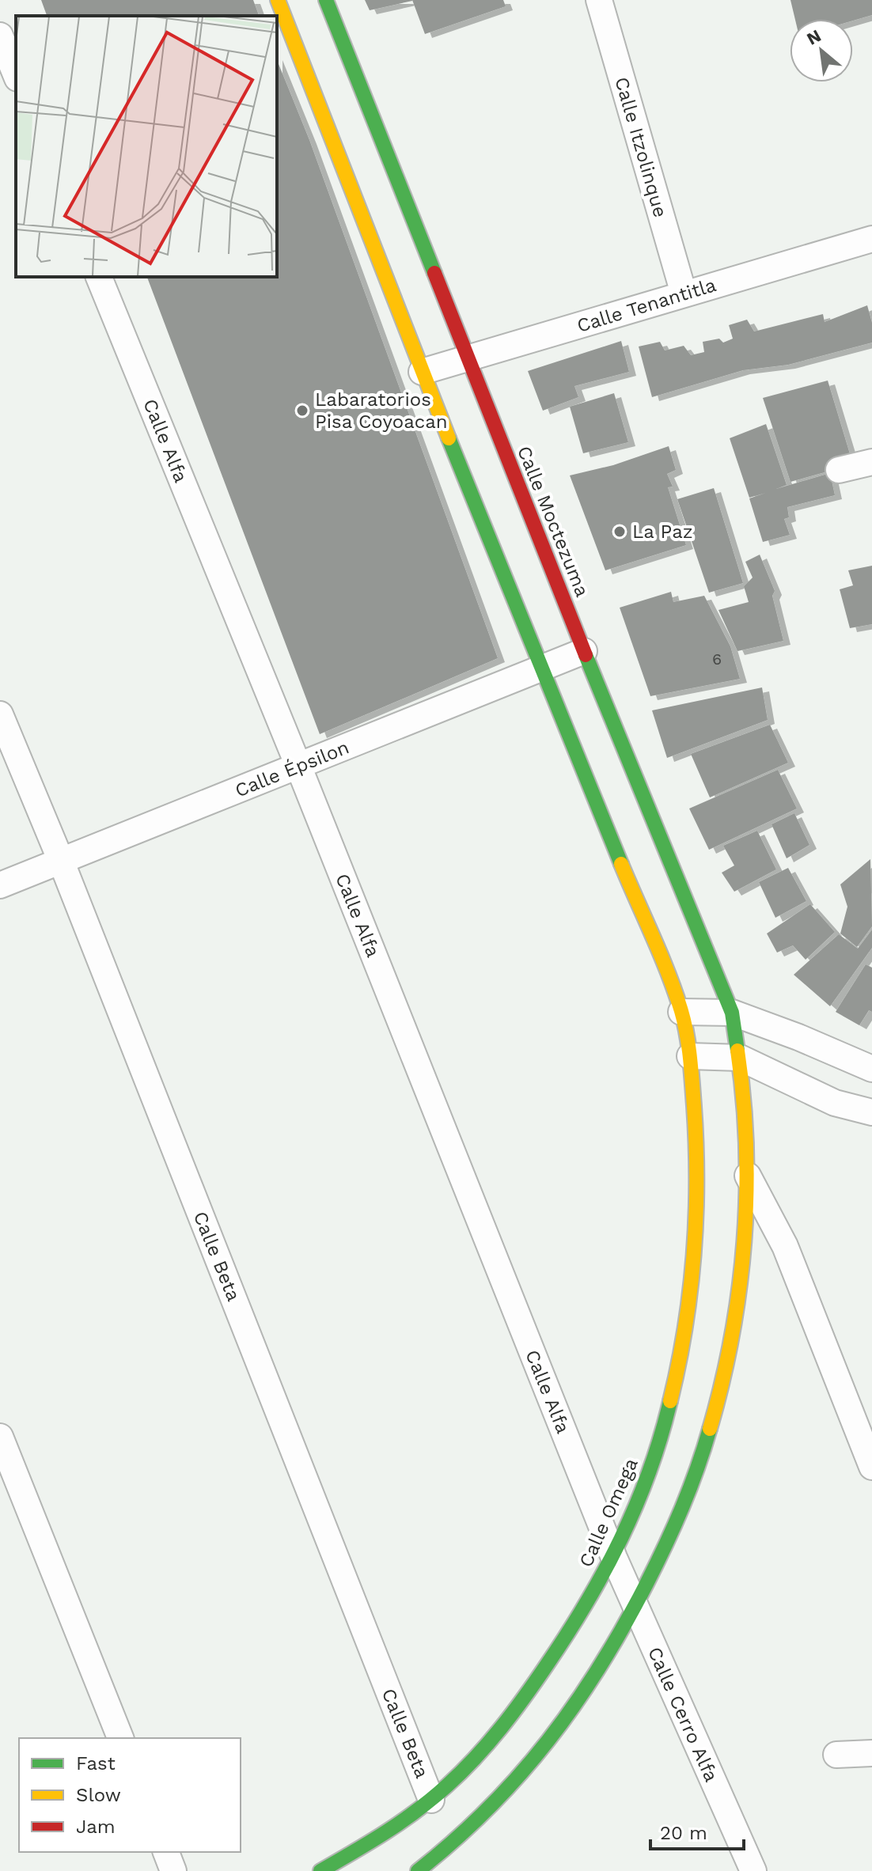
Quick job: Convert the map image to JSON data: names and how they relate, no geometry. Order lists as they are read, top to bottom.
{
  "streets": {
    "street": [
      "Calle Itzolinque",
      "Calle Tenantitla",
      "Calle Alfa",
      "Calle Moctezuma",
      "Calle Épsilon",
      "Calle Beta",
      "Calle Omega",
      "Calle Cerro Alfa"
    ]
  },
  "crossings": [
    ["Calle Itzolinque", "Calle Tenantitla"],
    ["Calle Tenantitla", "Calle Moctezuma"],
    ["Calle Alfa", "Calle Épsilon"],
    ["Calle Alfa", "Calle Omega"],
    ["Calle Alfa", "Calle Cerro Alfa"],
    ["Calle Moctezuma", "Calle Épsilon"],
    ["Calle Épsilon", "Calle Beta"],
    ["Calle Beta", "Calle Omega"],
    ["Calle Omega", "Calle Cerro Alfa"]
  ],
  "places": ["Labaratorios Pisa Coyoacan", "La Paz"],
  "house_numbers": ["6"],
  "legend": ["Fast", "Slow", "Jam"],
  "scale_bar": "20 m",
  "north": "top left"
}
